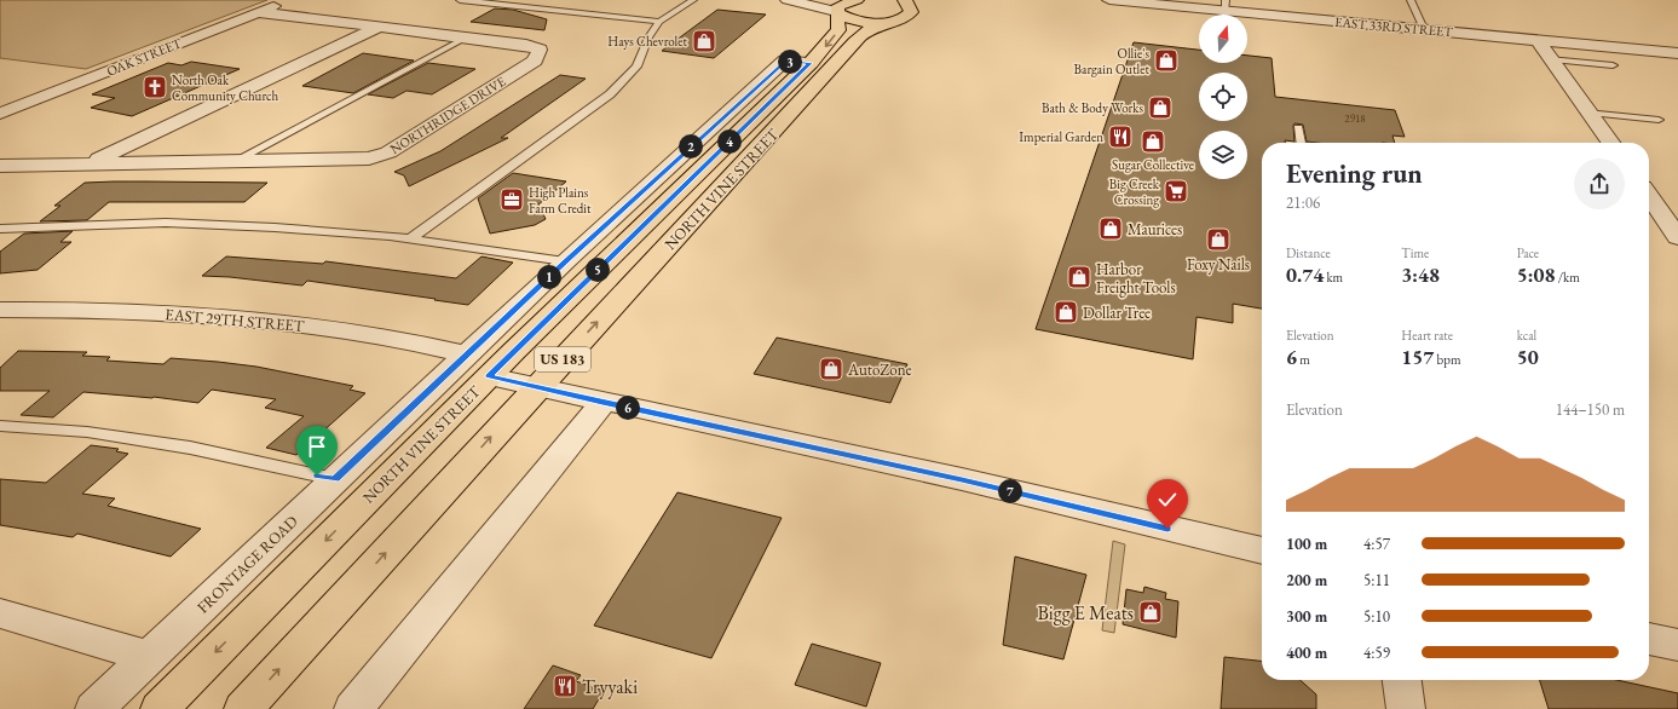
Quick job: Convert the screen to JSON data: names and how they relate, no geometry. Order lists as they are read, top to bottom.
{
  "streets": {
    "main road": ["NORTH VINE STREET", "US 183"],
    "street": [
      "EAST 33RD STREET",
      "OAK STREET",
      "NORTHRIDGE DRIVE",
      "EAST 29TH STREET",
      "FRONTAGE ROAD"
    ]
  },
  "crossings": [
    ["OAK STREET", "NORTHRIDGE DRIVE"],
    ["NORTH VINE STREET", "EAST 29TH STREET"],
    ["NORTH VINE STREET", "FRONTAGE ROAD"],
    ["EAST 29TH STREET", "FRONTAGE ROAD"]
  ],
  "places": {
    "shop": [
      "Hays Chevrolet",
      "Ollie's Bargain Outlet",
      "Bath & Body Works",
      "Sugar Collective",
      "Maurices",
      "Foxy Nails",
      "Harbor Freight Tools",
      "Dollar Tree",
      "AutoZone",
      "Bigg E Meats"
    ],
    "church": ["North Oak Community Church"],
    "restaurant": ["Imperial Garden", "Tryyaki"],
    "supermarket": ["Big Creek Crossing"],
    "office": ["High Plains Farm Credit"]
  },
  "house_numbers": ["2918"],
  "north": "top",
  "page": {
    "pins": [
      "3",
      "4",
      "2",
      "5",
      "1",
      "6",
      "7"
    ],
    "heading": ["Evening run", "21:06"],
    "stats": [
      ["Distance", "0.74 km"],
      ["Time", "3:48"],
      ["Pace", "5:08 /km"],
      ["Elevation", "6 m"],
      ["Heart rate", "157 bpm"],
      ["kcal", "50"]
    ],
    "chart": ["Elevation", "144–150 m"],
    "list": [
      {
        "name": "100 m",
        "note": "4:57"
      },
      {
        "name": "200 m",
        "note": "5:11"
      },
      {
        "name": "300 m",
        "note": "5:10"
      },
      {
        "name": "400 m",
        "note": "4:59"
      }
    ]
  }
}
